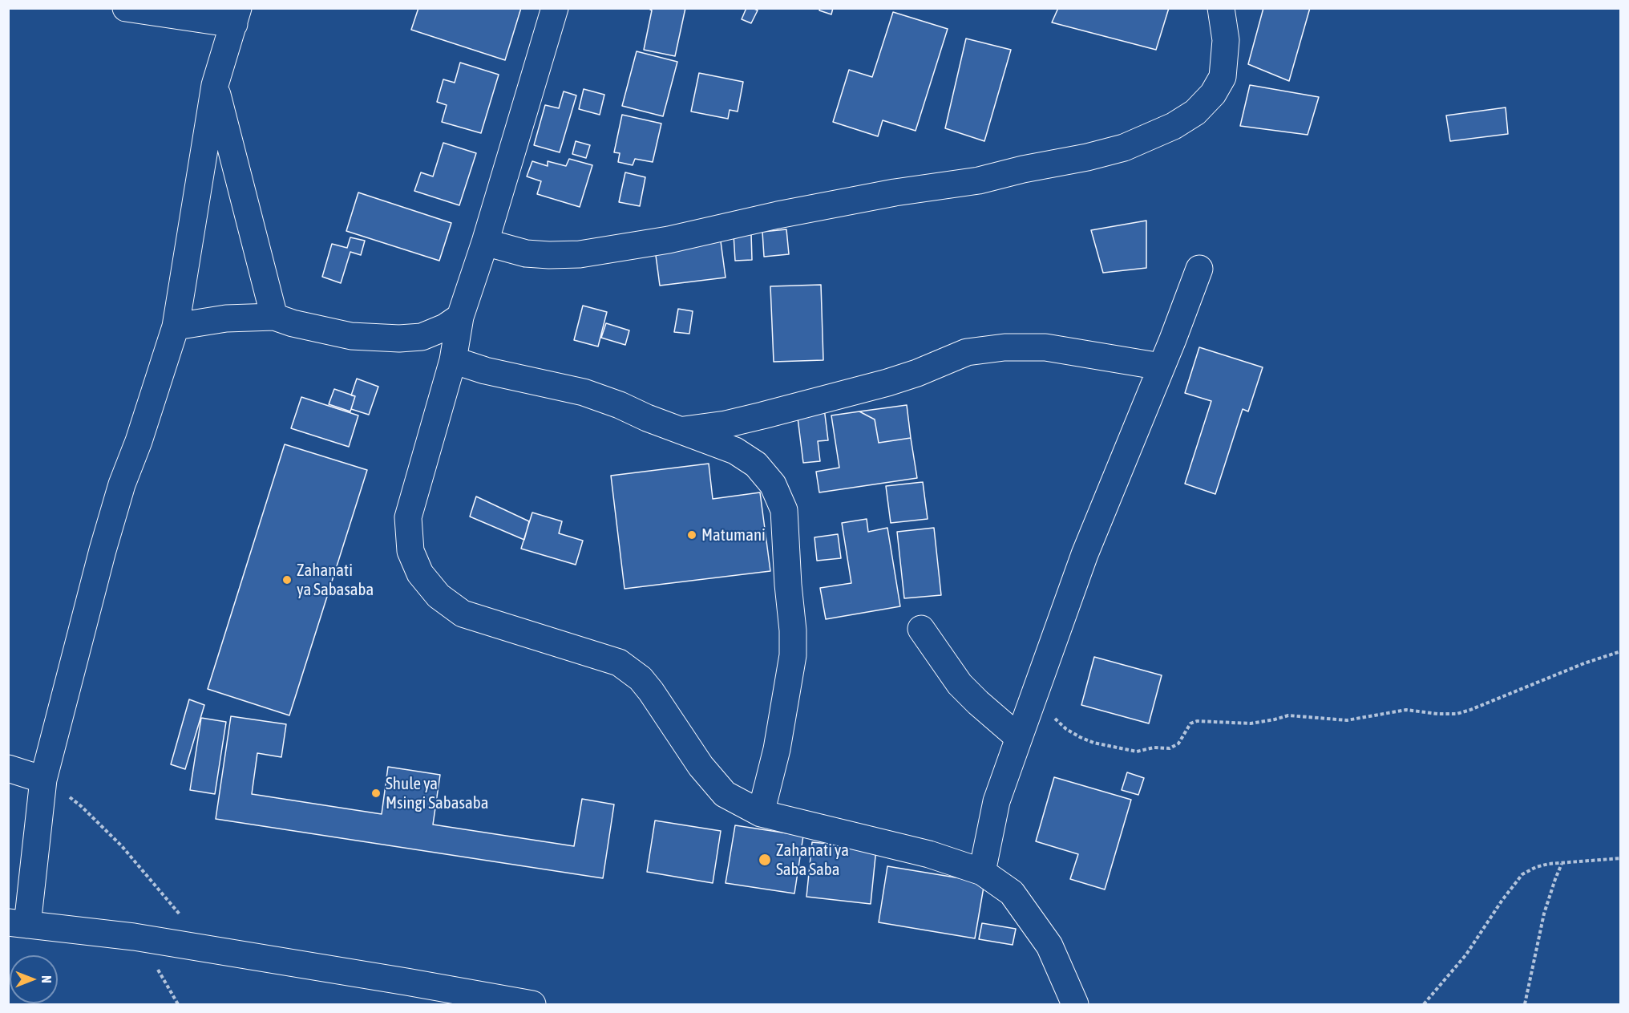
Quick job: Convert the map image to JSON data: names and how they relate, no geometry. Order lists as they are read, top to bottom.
{
  "places": [
    "Matumani",
    "Zahanati ya Sabasaba",
    "Shule ya Msingi Sabasaba",
    "Zahanati ya Saba Saba"
  ],
  "north": "right"
}
